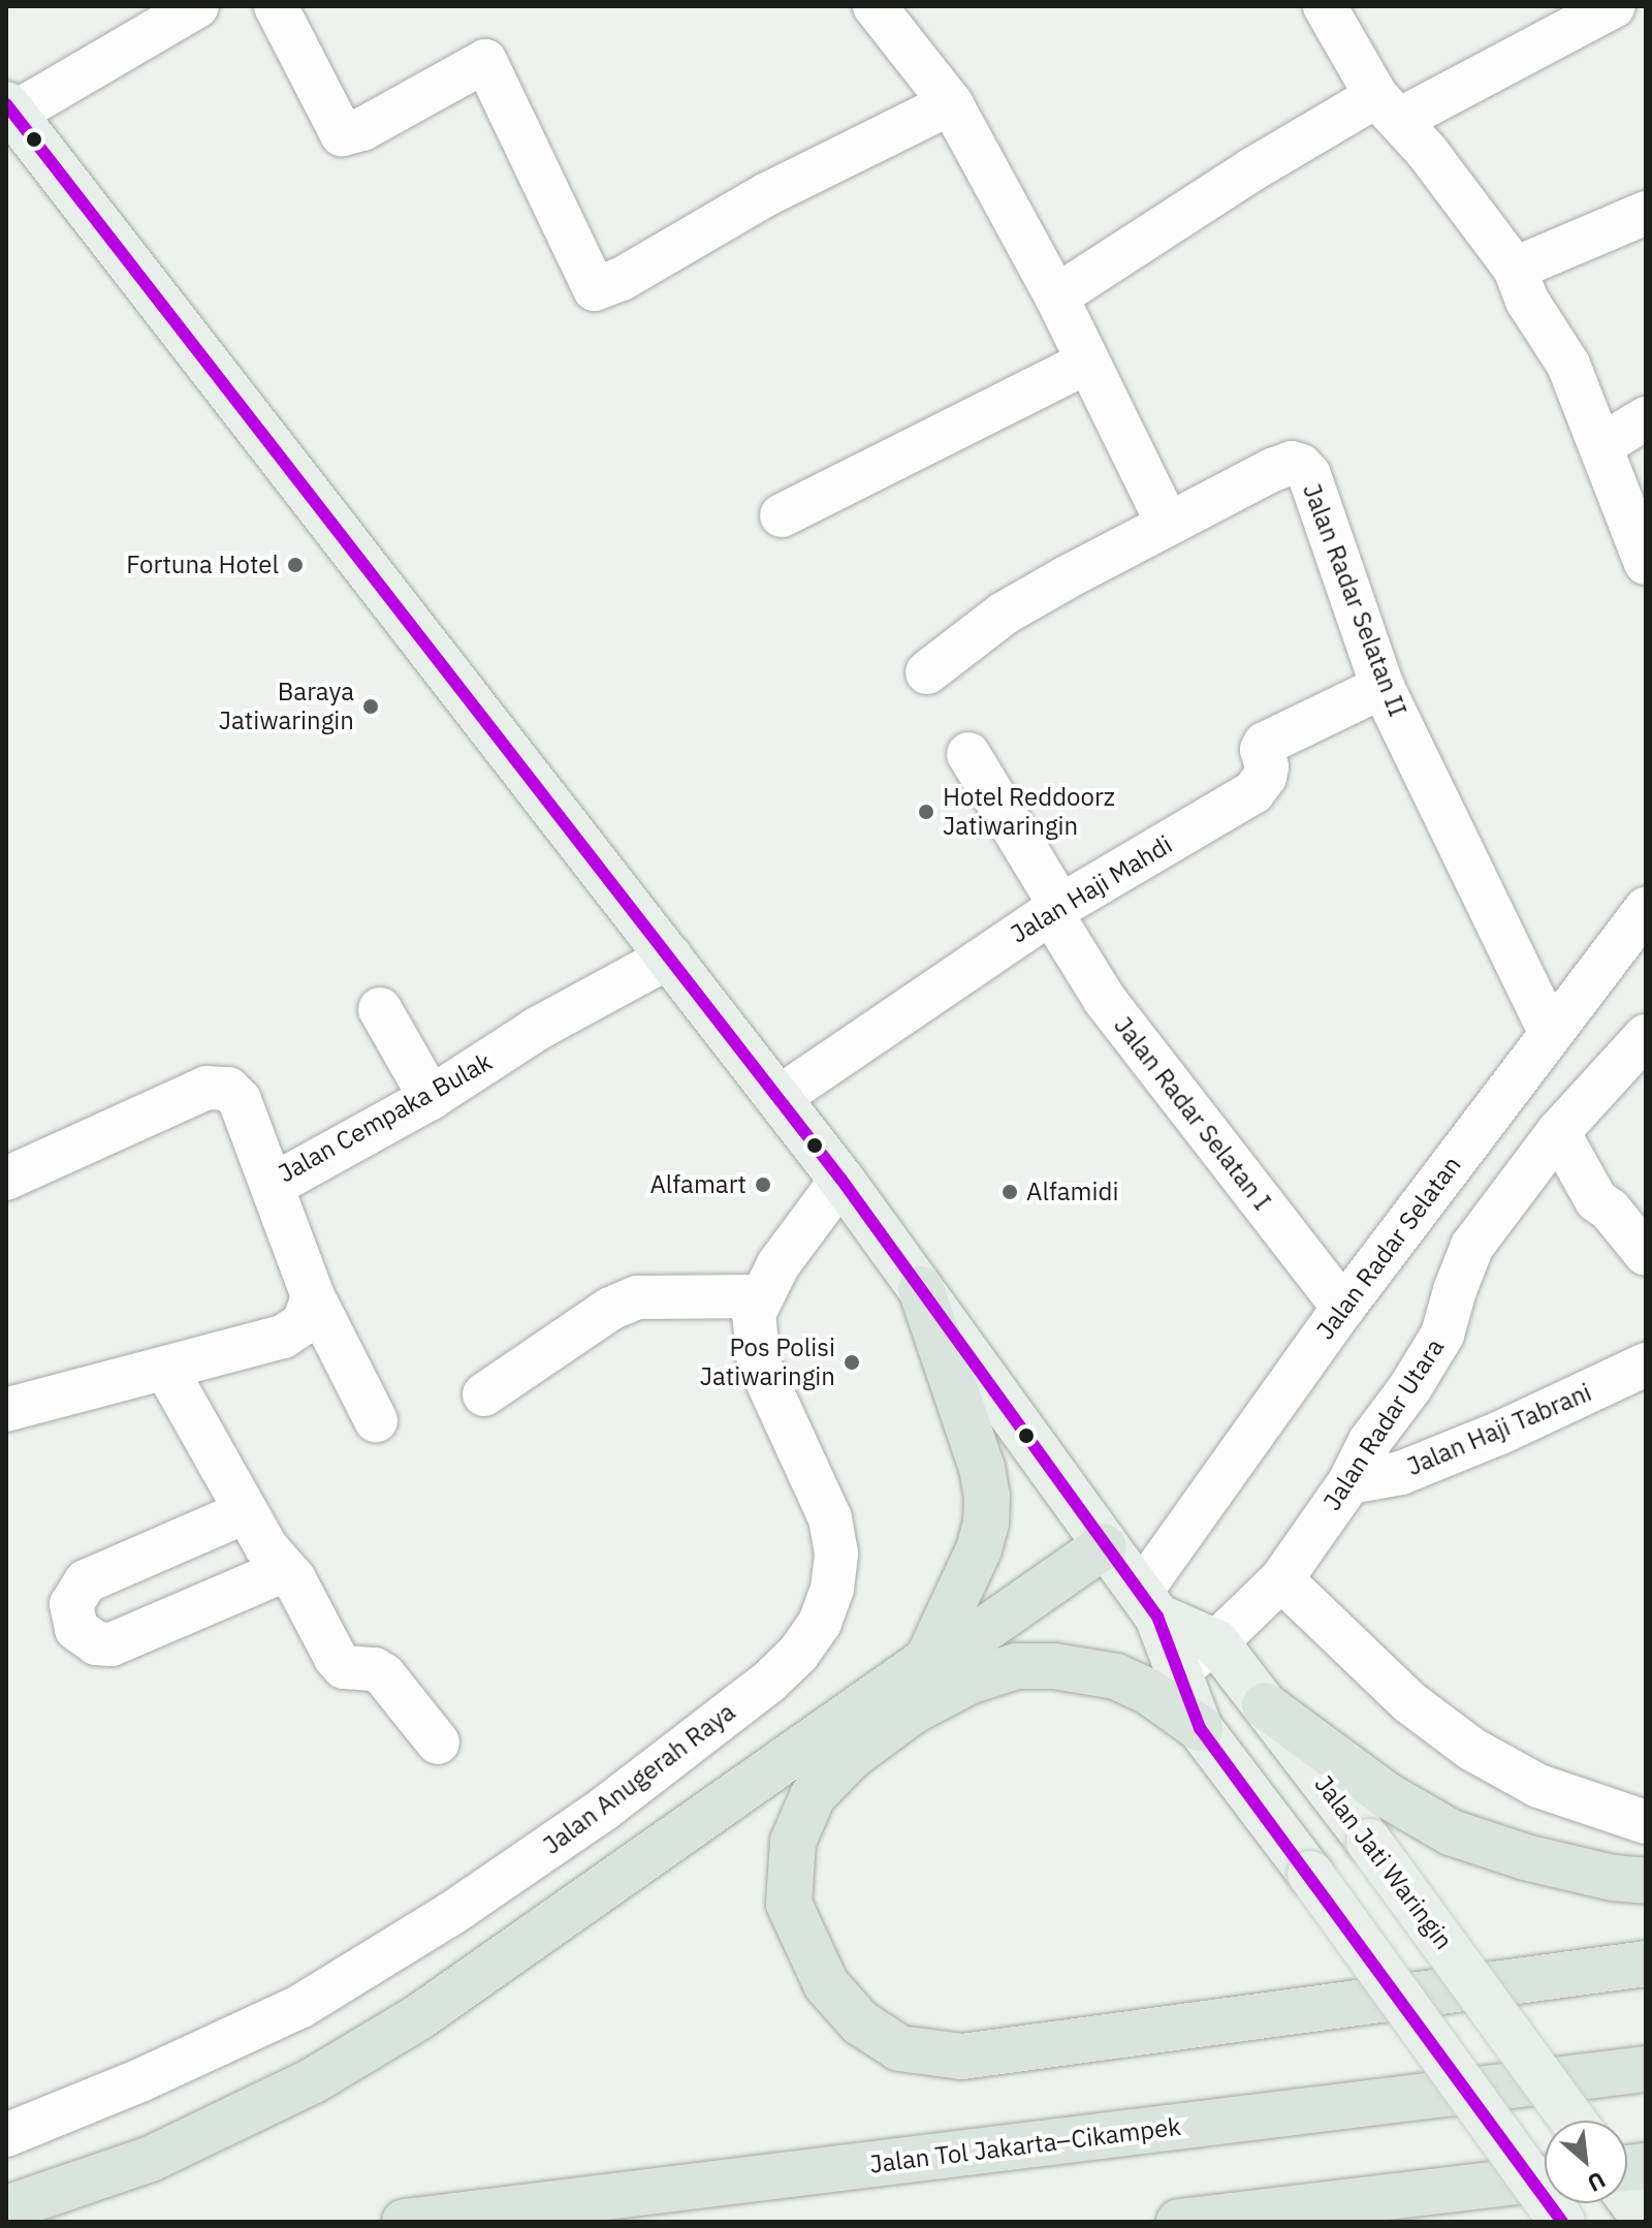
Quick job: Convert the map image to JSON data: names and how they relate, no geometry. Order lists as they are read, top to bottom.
{
  "streets": {
    "highway": ["Jalan Tol Jakarta–Cikampek"],
    "main road": ["Jalan Jati Waringin"],
    "street": [
      "Jalan Radar Selatan II",
      "Jalan Haji Mahdi",
      "Jalan Radar Selatan I",
      "Jalan Cempaka Bulak",
      "Jalan Radar Selatan",
      "Jalan Radar Utara",
      "Jalan Haji Tabrani",
      "Jalan Anugerah Raya"
    ]
  },
  "crossings": [
    ["Jalan Radar Selatan II", "Jalan Haji Mahdi"],
    ["Jalan Radar Selatan II", "Jalan Radar Selatan"],
    ["Jalan Haji Mahdi", "Jalan Radar Selatan I"],
    ["Jalan Haji Mahdi", "Jalan Jati Waringin"],
    ["Jalan Radar Selatan I", "Jalan Radar Selatan"],
    ["Jalan Cempaka Bulak", "Jalan Jati Waringin"],
    ["Jalan Radar Selatan", "Jalan Jati Waringin"],
    ["Jalan Radar Utara", "Jalan Haji Tabrani"],
    ["Jalan Radar Utara", "Jalan Jati Waringin"],
    ["Jalan Anugerah Raya", "Jalan Jati Waringin"]
  ],
  "places": [
    "Fortuna Hotel",
    "Baraya Jatiwaringin",
    "Hotel Reddoorz Jatiwaringin",
    "Alfamart",
    "Alfamidi",
    "Pos Polisi Jatiwaringin"
  ],
  "north": "bottom right"
}
